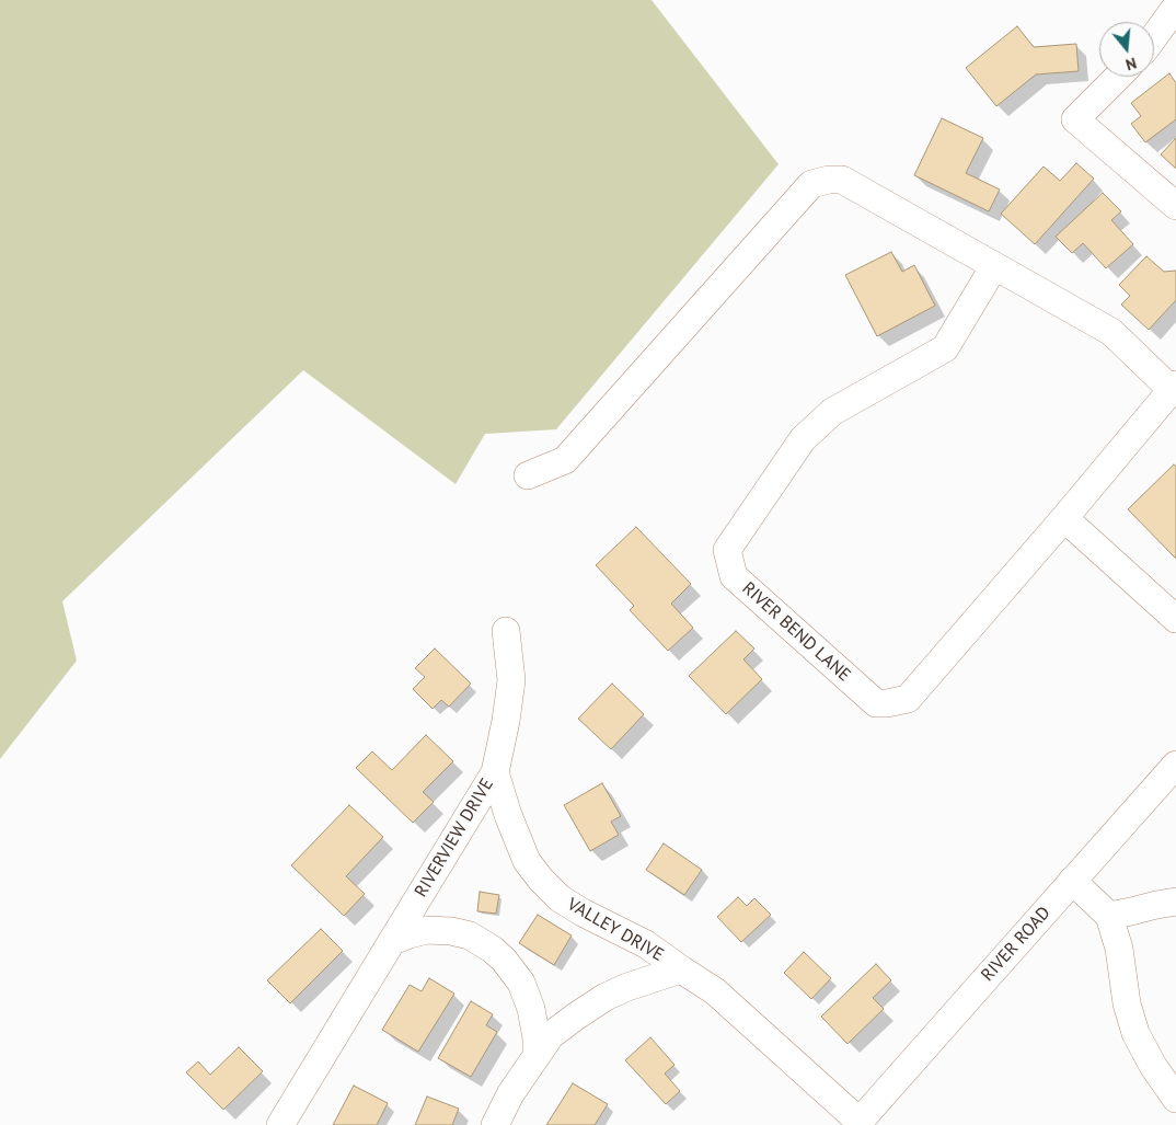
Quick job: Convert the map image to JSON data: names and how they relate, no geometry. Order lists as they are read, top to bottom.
{
  "streets": {
    "street": [
      "RIVER BEND LANE",
      "RIVERVIEW DRIVE",
      "VALLEY DRIVE",
      "RIVER ROAD"
    ]
  },
  "crossings": [
    ["RIVERVIEW DRIVE", "VALLEY DRIVE"],
    ["VALLEY DRIVE", "RIVER ROAD"]
  ],
  "north": "bottom"
}
